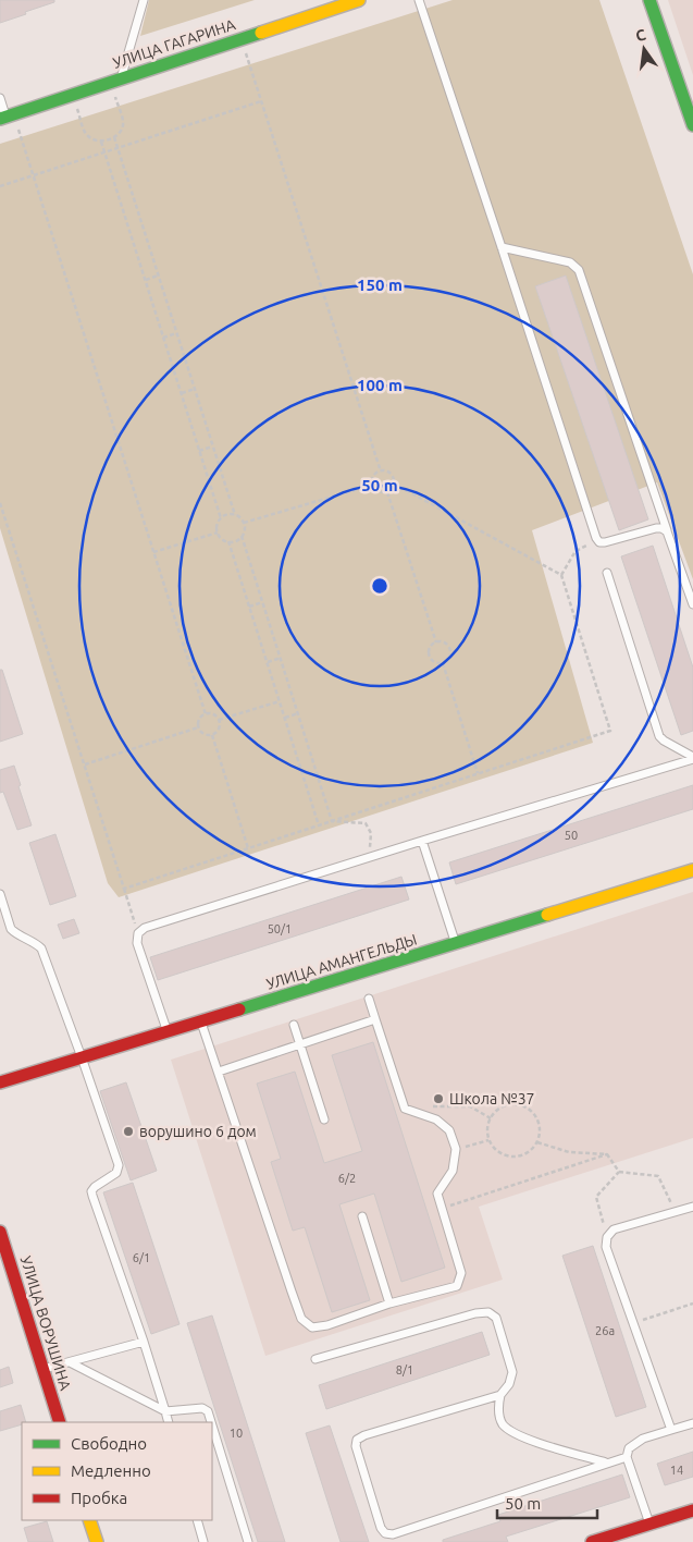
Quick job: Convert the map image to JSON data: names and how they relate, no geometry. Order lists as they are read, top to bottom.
{
  "streets": {
    "street": ["УЛИЦА ГАГАРИНА", "УЛИЦА АМАНГЕЛЬДЫ", "УЛИЦА ВОРУШИНА"]
  },
  "places": ["Школа №37", "ворушино 6 дом"],
  "house_numbers": [
    "50",
    "50/1",
    "6/2",
    "6/1",
    "26а",
    "8/1",
    "10",
    "14"
  ],
  "legend": ["Свободно", "Медленно", "Пробка"],
  "scale_bar": "50 m",
  "north": "top",
  "rings": ["150 m", "100 m", "50 m"]
}
